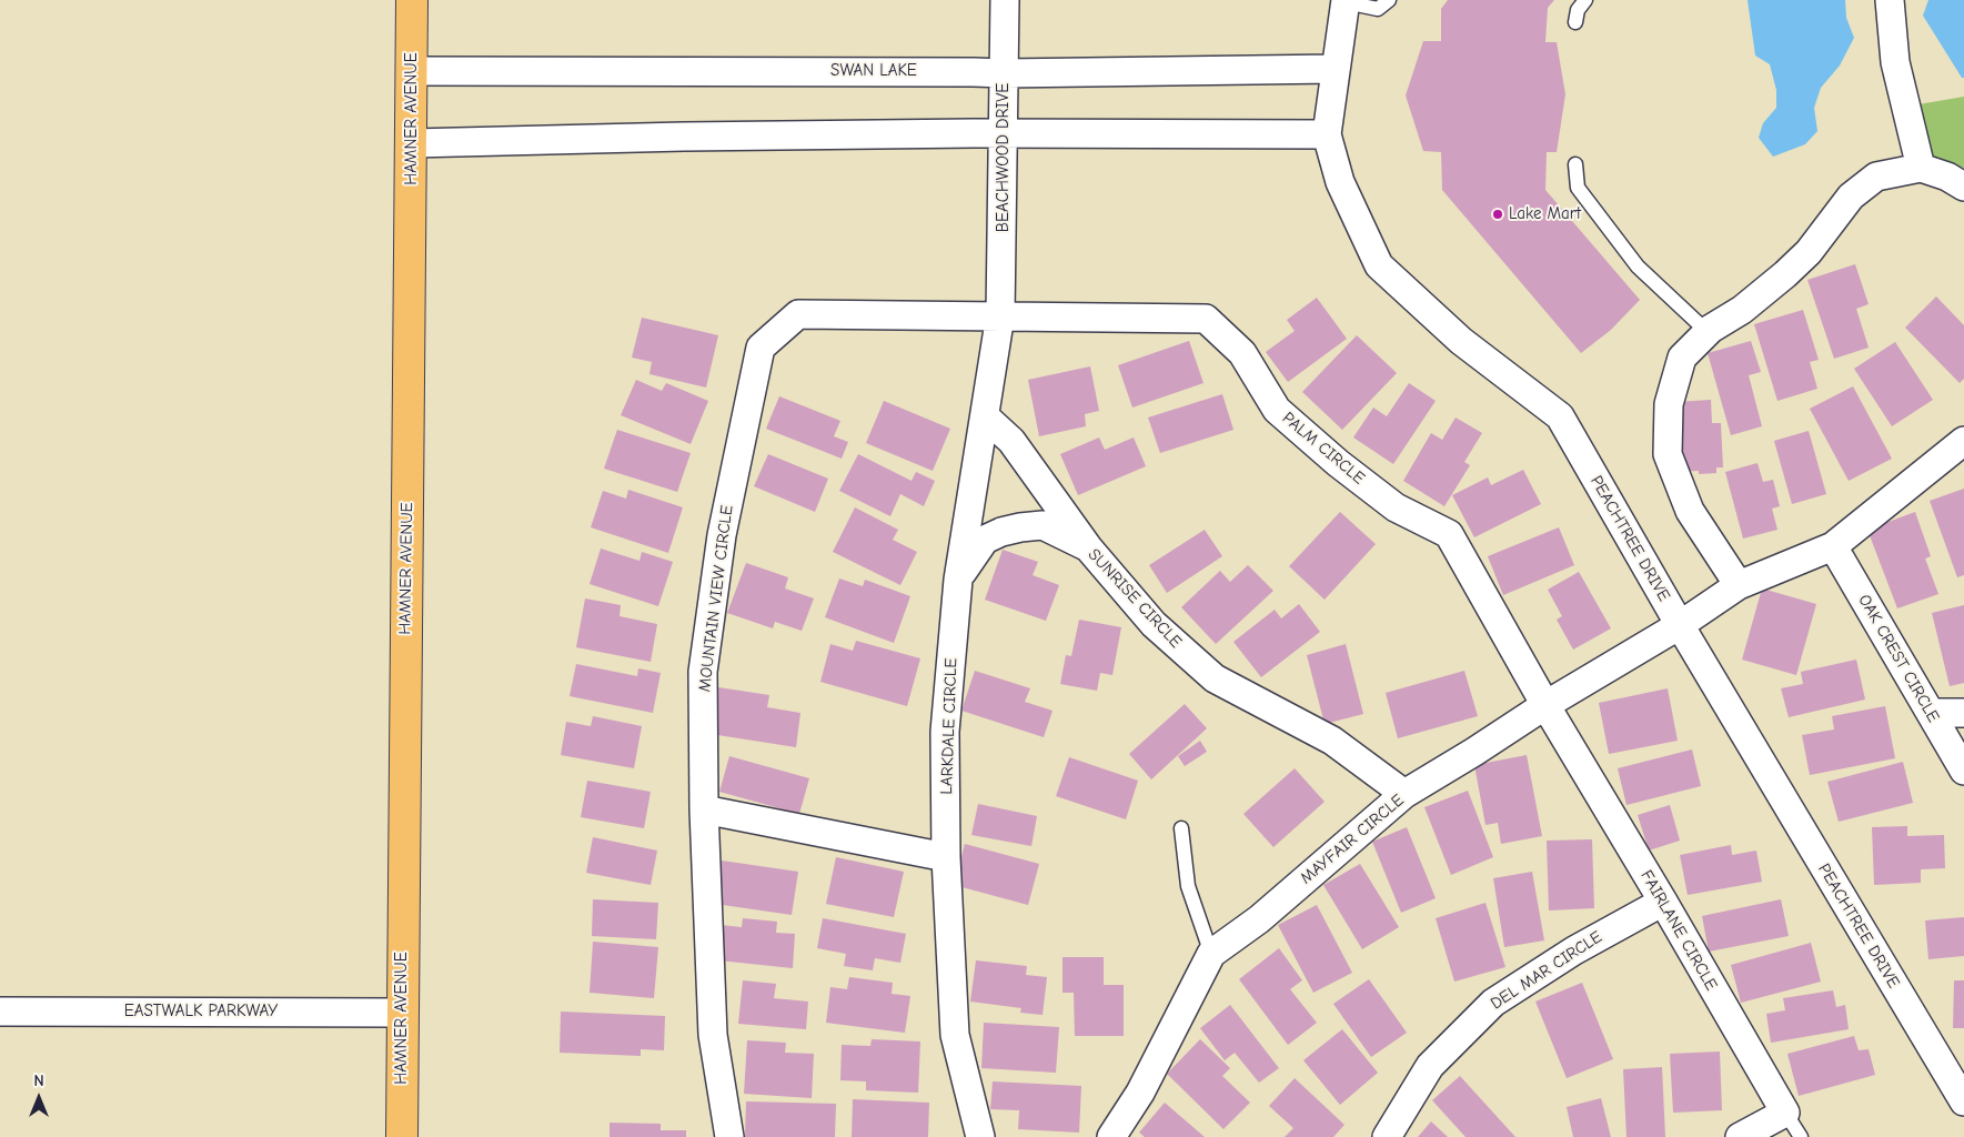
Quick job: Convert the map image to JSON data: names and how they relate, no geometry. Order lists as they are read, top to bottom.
{
  "streets": {
    "main road": ["HAMNER AVENUE"],
    "street": [
      "SWAN LAKE",
      "BEACHWOOD DRIVE",
      "PALM CIRCLE",
      "PEACHTREE DRIVE",
      "MOUNTAIN VIEW CIRCLE",
      "SUNRISE CIRCLE",
      "OAK CREST CIRCLE",
      "LARKDALE CIRCLE",
      "MAYFAIR CIRCLE",
      "FAIRLANE CIRCLE",
      "DEL MAR CIRCLE",
      "EASTWALK PARKWAY"
    ]
  },
  "crossings": [
    ["SWAN LAKE", "HAMNER AVENUE"],
    ["SWAN LAKE", "BEACHWOOD DRIVE"],
    ["SWAN LAKE", "PEACHTREE DRIVE"],
    ["HAMNER AVENUE", "EASTWALK PARKWAY"],
    ["BEACHWOOD DRIVE", "PALM CIRCLE"],
    ["BEACHWOOD DRIVE", "MOUNTAIN VIEW CIRCLE"],
    ["BEACHWOOD DRIVE", "LARKDALE CIRCLE"],
    ["PALM CIRCLE", "MOUNTAIN VIEW CIRCLE"],
    ["PALM CIRCLE", "LARKDALE CIRCLE"],
    ["PALM CIRCLE", "MAYFAIR CIRCLE"],
    ["PALM CIRCLE", "FAIRLANE CIRCLE"],
    ["PEACHTREE DRIVE", "MAYFAIR CIRCLE"],
    ["MOUNTAIN VIEW CIRCLE", "LARKDALE CIRCLE"],
    ["SUNRISE CIRCLE", "LARKDALE CIRCLE"],
    ["SUNRISE CIRCLE", "MAYFAIR CIRCLE"],
    ["OAK CREST CIRCLE", "MAYFAIR CIRCLE"],
    ["MAYFAIR CIRCLE", "FAIRLANE CIRCLE"],
    ["FAIRLANE CIRCLE", "DEL MAR CIRCLE"]
  ],
  "places": ["Lake Mart"],
  "north": "top"
}
